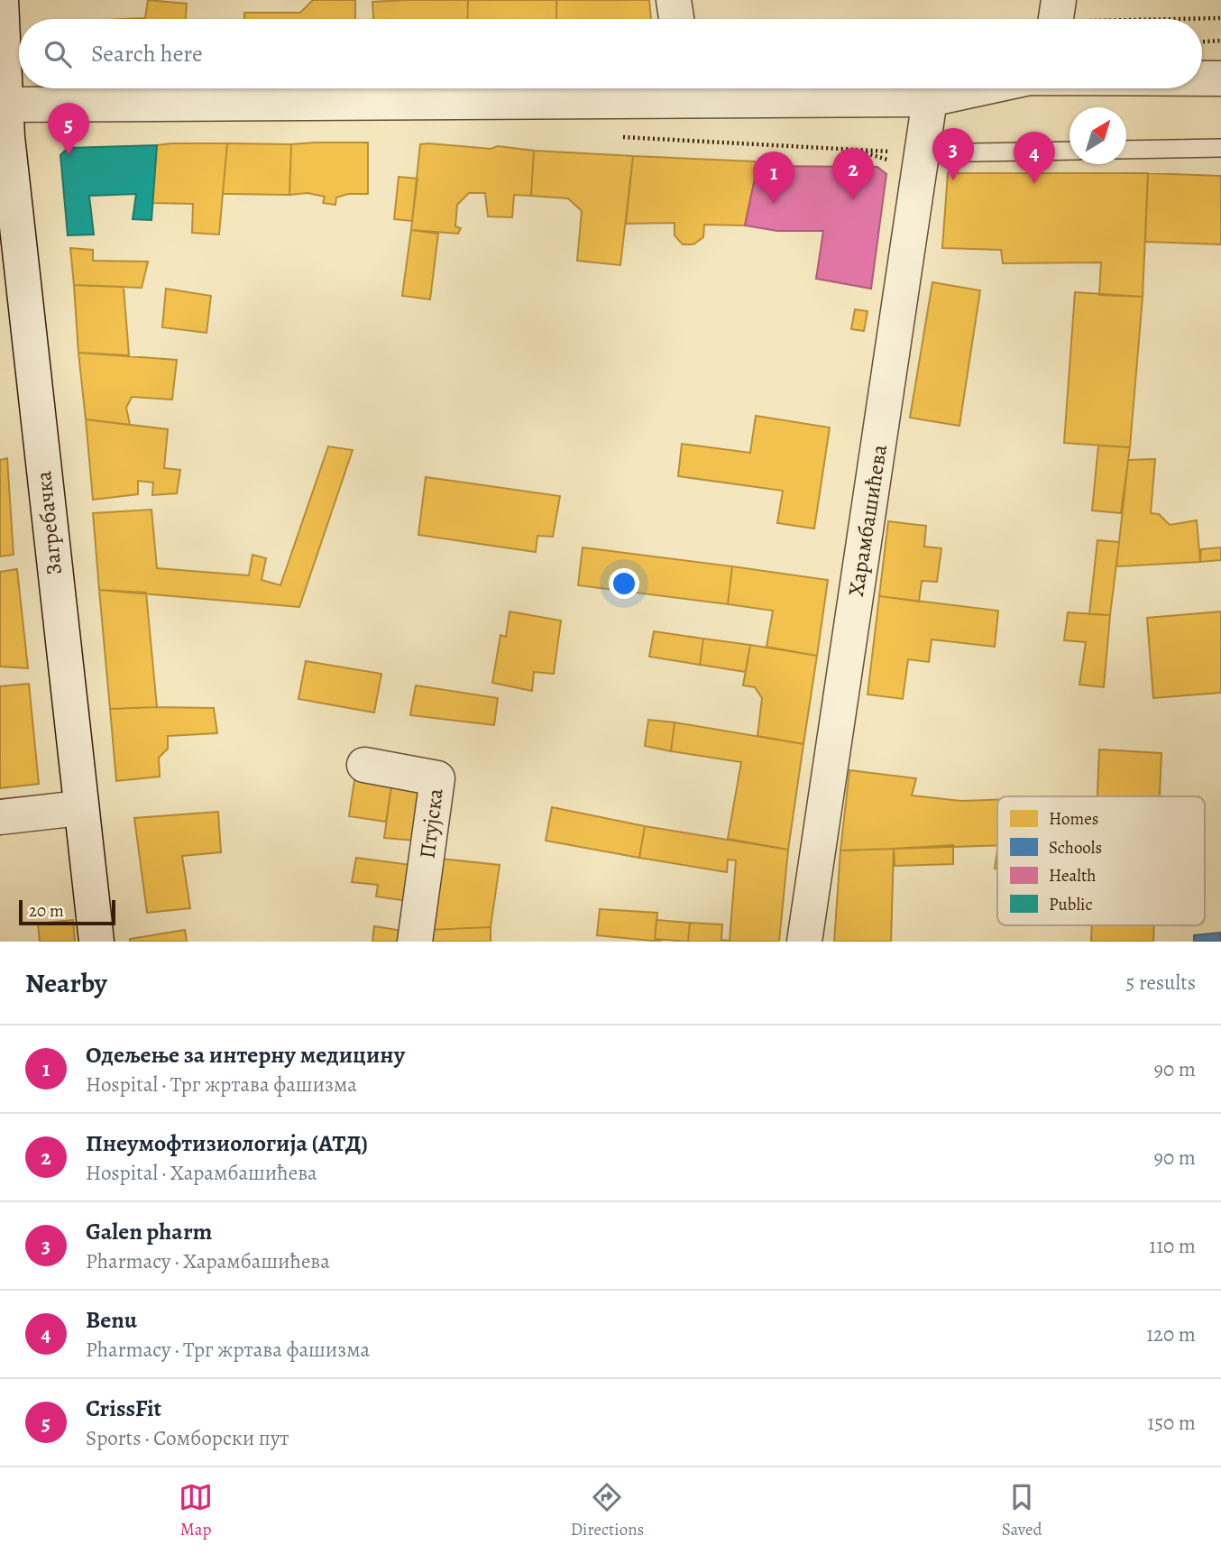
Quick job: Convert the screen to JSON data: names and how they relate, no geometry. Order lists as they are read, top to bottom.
{
  "streets": {
    "street": ["Харамбашићева", "Загребачка", "Птујска"]
  },
  "legend": [
    "Homes",
    "Schools",
    "Health",
    "Public"
  ],
  "scale_bar": "20 m",
  "north": "top right",
  "page": {
    "search": "Search here",
    "pins": [
      "5",
      "3",
      "4",
      "2",
      "1"
    ],
    "scale": "20 m",
    "heading": ["Nearby", "5 results"],
    "list": [
      {
        "mark": "1",
        "name": "Одељење за интерну медицину",
        "note": "Hospital · Трг жртава фашизма",
        "value": "90 m"
      },
      {
        "mark": "2",
        "name": "Пнеумофтизиологија (АТД)",
        "note": "Hospital · Харамбашићева",
        "value": "90 m"
      },
      {
        "mark": "3",
        "name": "Galen pharm",
        "note": "Pharmacy · Харамбашићева",
        "value": "110 m"
      },
      {
        "mark": "4",
        "name": "Benu",
        "note": "Pharmacy · Трг жртава фашизма",
        "value": "120 m"
      },
      {
        "mark": "5",
        "name": "CrissFit",
        "note": "Sports · Сомборски пут",
        "value": "150 m"
      }
    ],
    "nav": ["Map", "Directions", "Saved"]
  }
}
